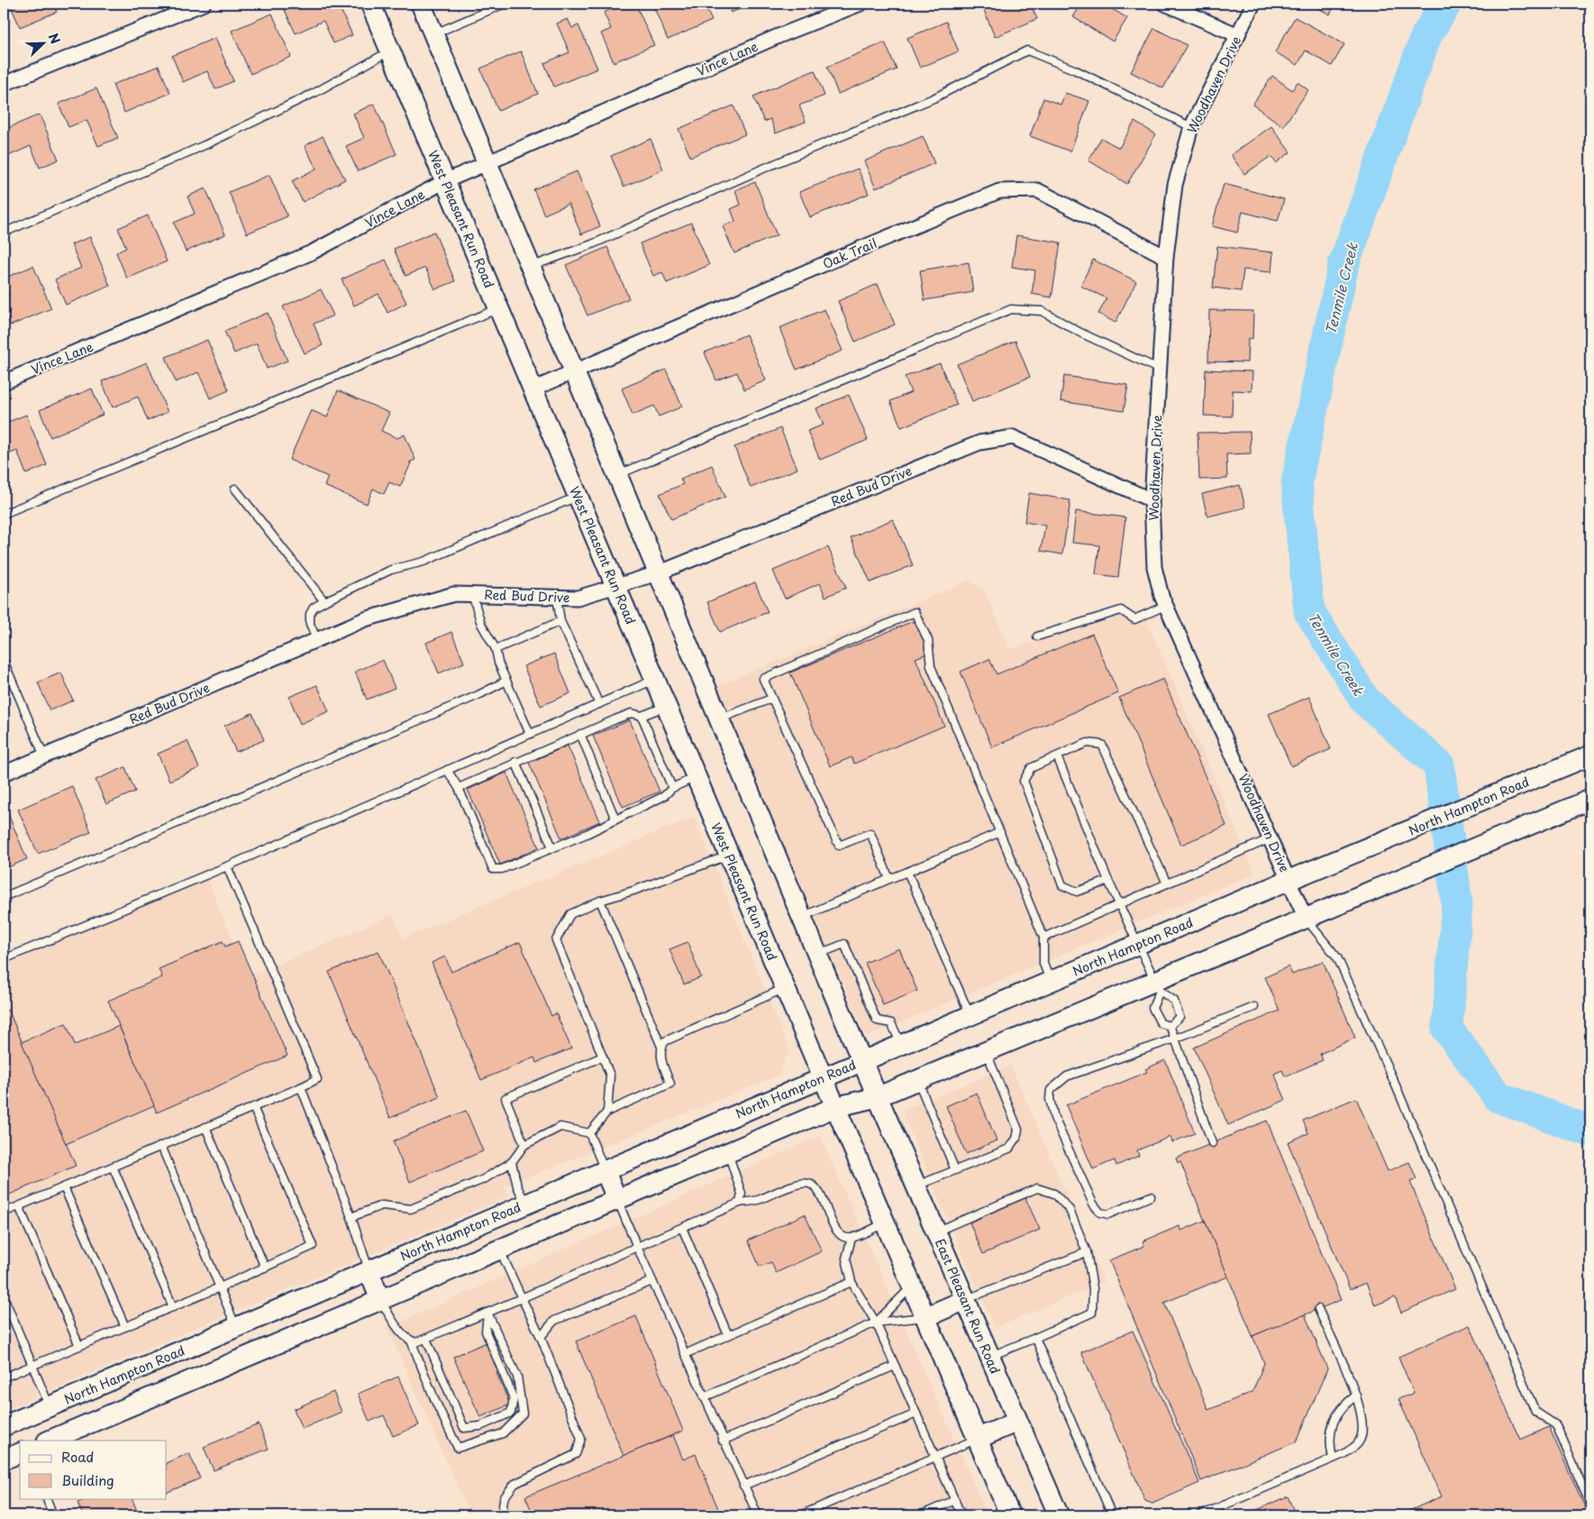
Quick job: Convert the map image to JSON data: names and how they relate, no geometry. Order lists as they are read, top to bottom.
{
  "streets": {
    "main road": ["West Pleasant Run Road", "North Hampton Road", "East Pleasant Run Road"],
    "street": [
      "Vince Lane",
      "Woodhaven Drive",
      "Oak Trail",
      "Red Bud Drive"
    ]
  },
  "crossings": [
    ["Vince Lane", "West Pleasant Run Road"],
    ["Woodhaven Drive", "Oak Trail"],
    ["Woodhaven Drive", "Red Bud Drive"],
    ["Woodhaven Drive", "North Hampton Road"],
    ["West Pleasant Run Road", "Oak Trail"],
    ["West Pleasant Run Road", "Red Bud Drive"],
    ["West Pleasant Run Road", "North Hampton Road"]
  ],
  "water": ["Tenmile Creek"],
  "legend": ["Road", "Building"],
  "north": "top right"
}
